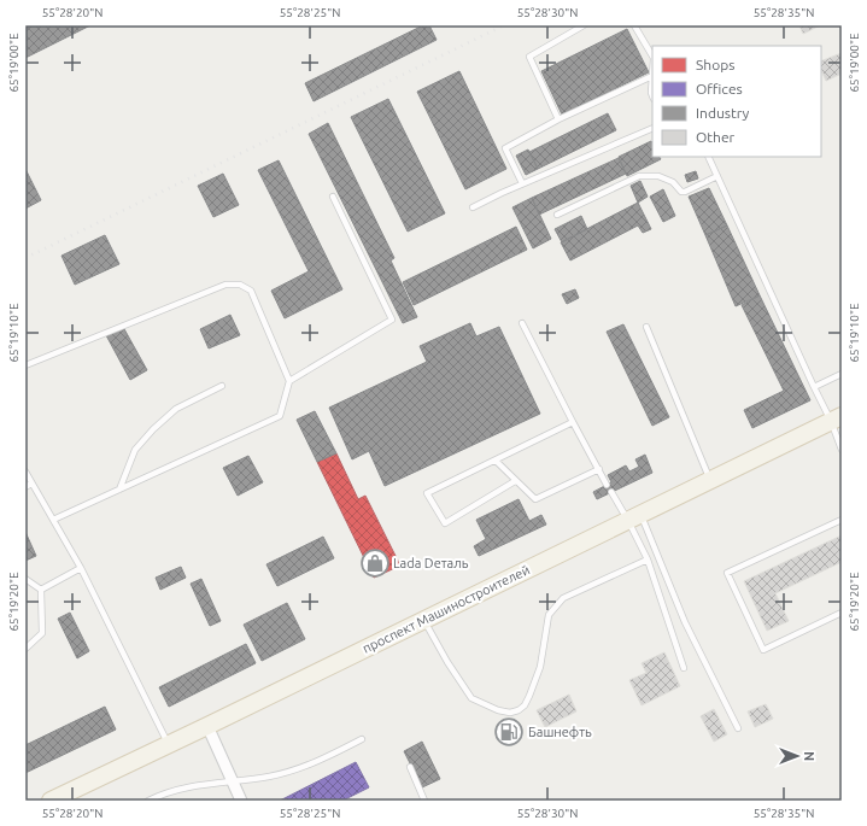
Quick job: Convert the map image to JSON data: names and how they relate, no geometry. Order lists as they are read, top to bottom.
{
  "streets": {
    "main road": ["проспект Машиностроителей"]
  },
  "places": {
    "shop": ["Lada Dеталь"],
    "fuel station": ["Башнефть"]
  },
  "legend": [
    "Shops",
    "Offices",
    "Industry",
    "Other"
  ],
  "north": "right",
  "coordinates": [
    "55°28'20\"N",
    "55°28'25\"N",
    "55°28'30\"N",
    "55°28'35\"N",
    "65°19'00\"E",
    "65°19'10\"E",
    "65°19'20\"E"
  ]
}
